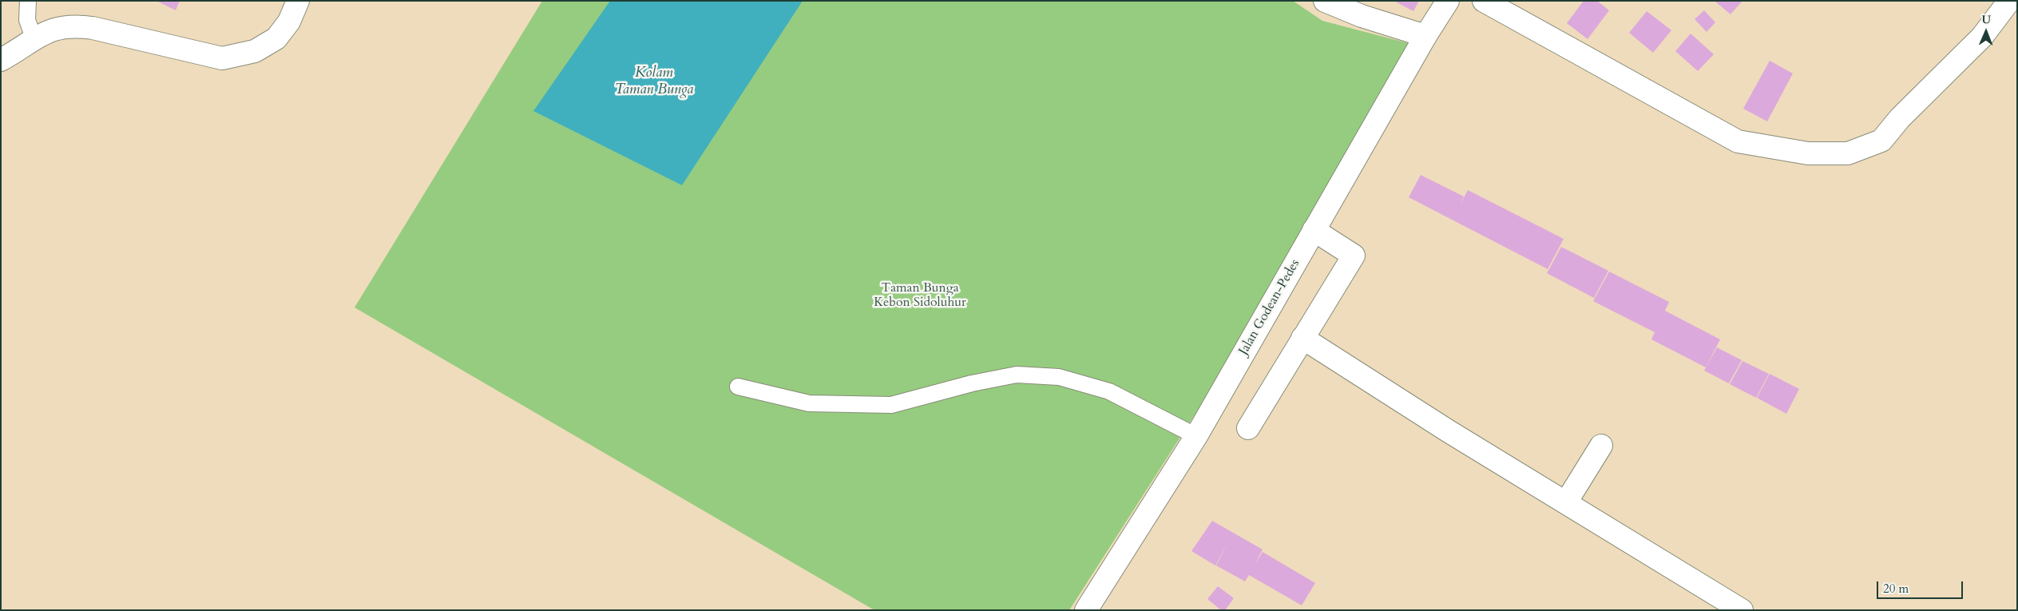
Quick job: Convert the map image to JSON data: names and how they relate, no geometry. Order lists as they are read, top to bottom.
{
  "streets": {
    "street": ["Jalan Godean-Pedes"]
  },
  "water": ["Kolam Taman Bunga"],
  "parks": ["Taman Bunga Kebon Sidoluhur"],
  "scale_bar": "20 m",
  "north": "top"
}
